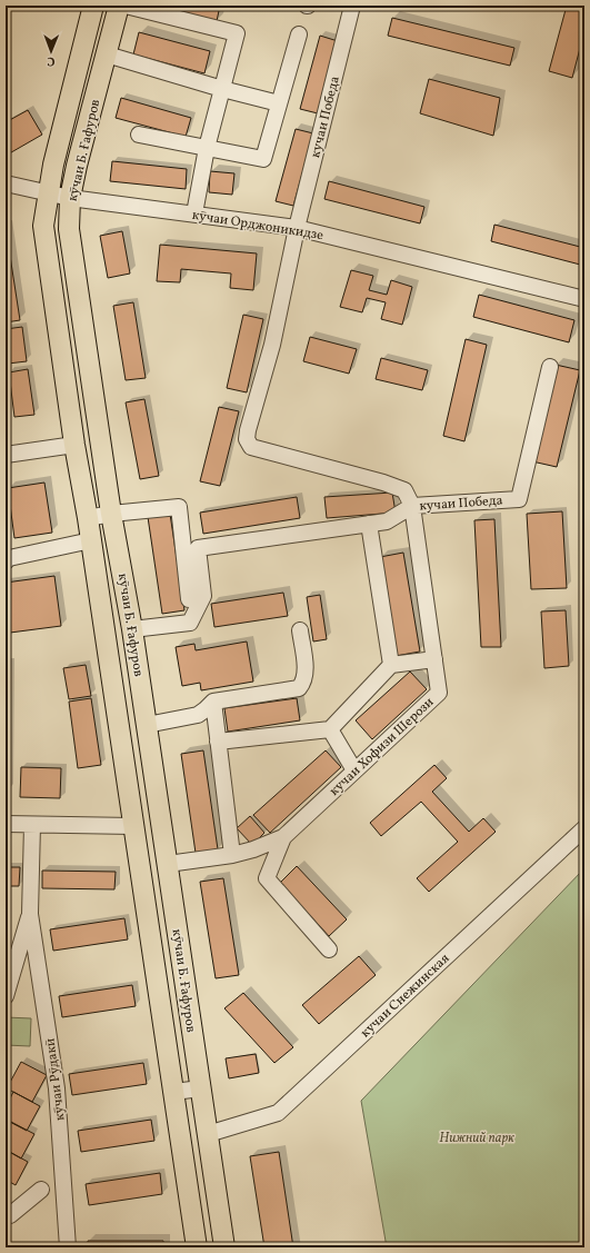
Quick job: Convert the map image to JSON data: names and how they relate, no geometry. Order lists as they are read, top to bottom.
{
  "streets": {
    "main road": ["кӯчаи Б. Ғафуров"],
    "street": [
      "кучаи Победа",
      "кӯчаи Орджоникидзе",
      "кучаи Хофизи Шерози",
      "кучаи Снежинская",
      "кӯчаи Рӯдакӣ"
    ]
  },
  "crossings": [
    ["кучаи Победа", "кӯчаи Б. Ғафуров"],
    ["кучаи Победа", "кӯчаи Орджоникидзе"],
    ["кучаи Победа", "кучаи Хофизи Шерози"],
    ["кӯчаи Б. Ғафуров", "кӯчаи Орджоникидзе"],
    ["кӯчаи Б. Ғафуров", "кучаи Снежинская"]
  ],
  "parks": ["Нижний парк"],
  "north": "bottom"
}
